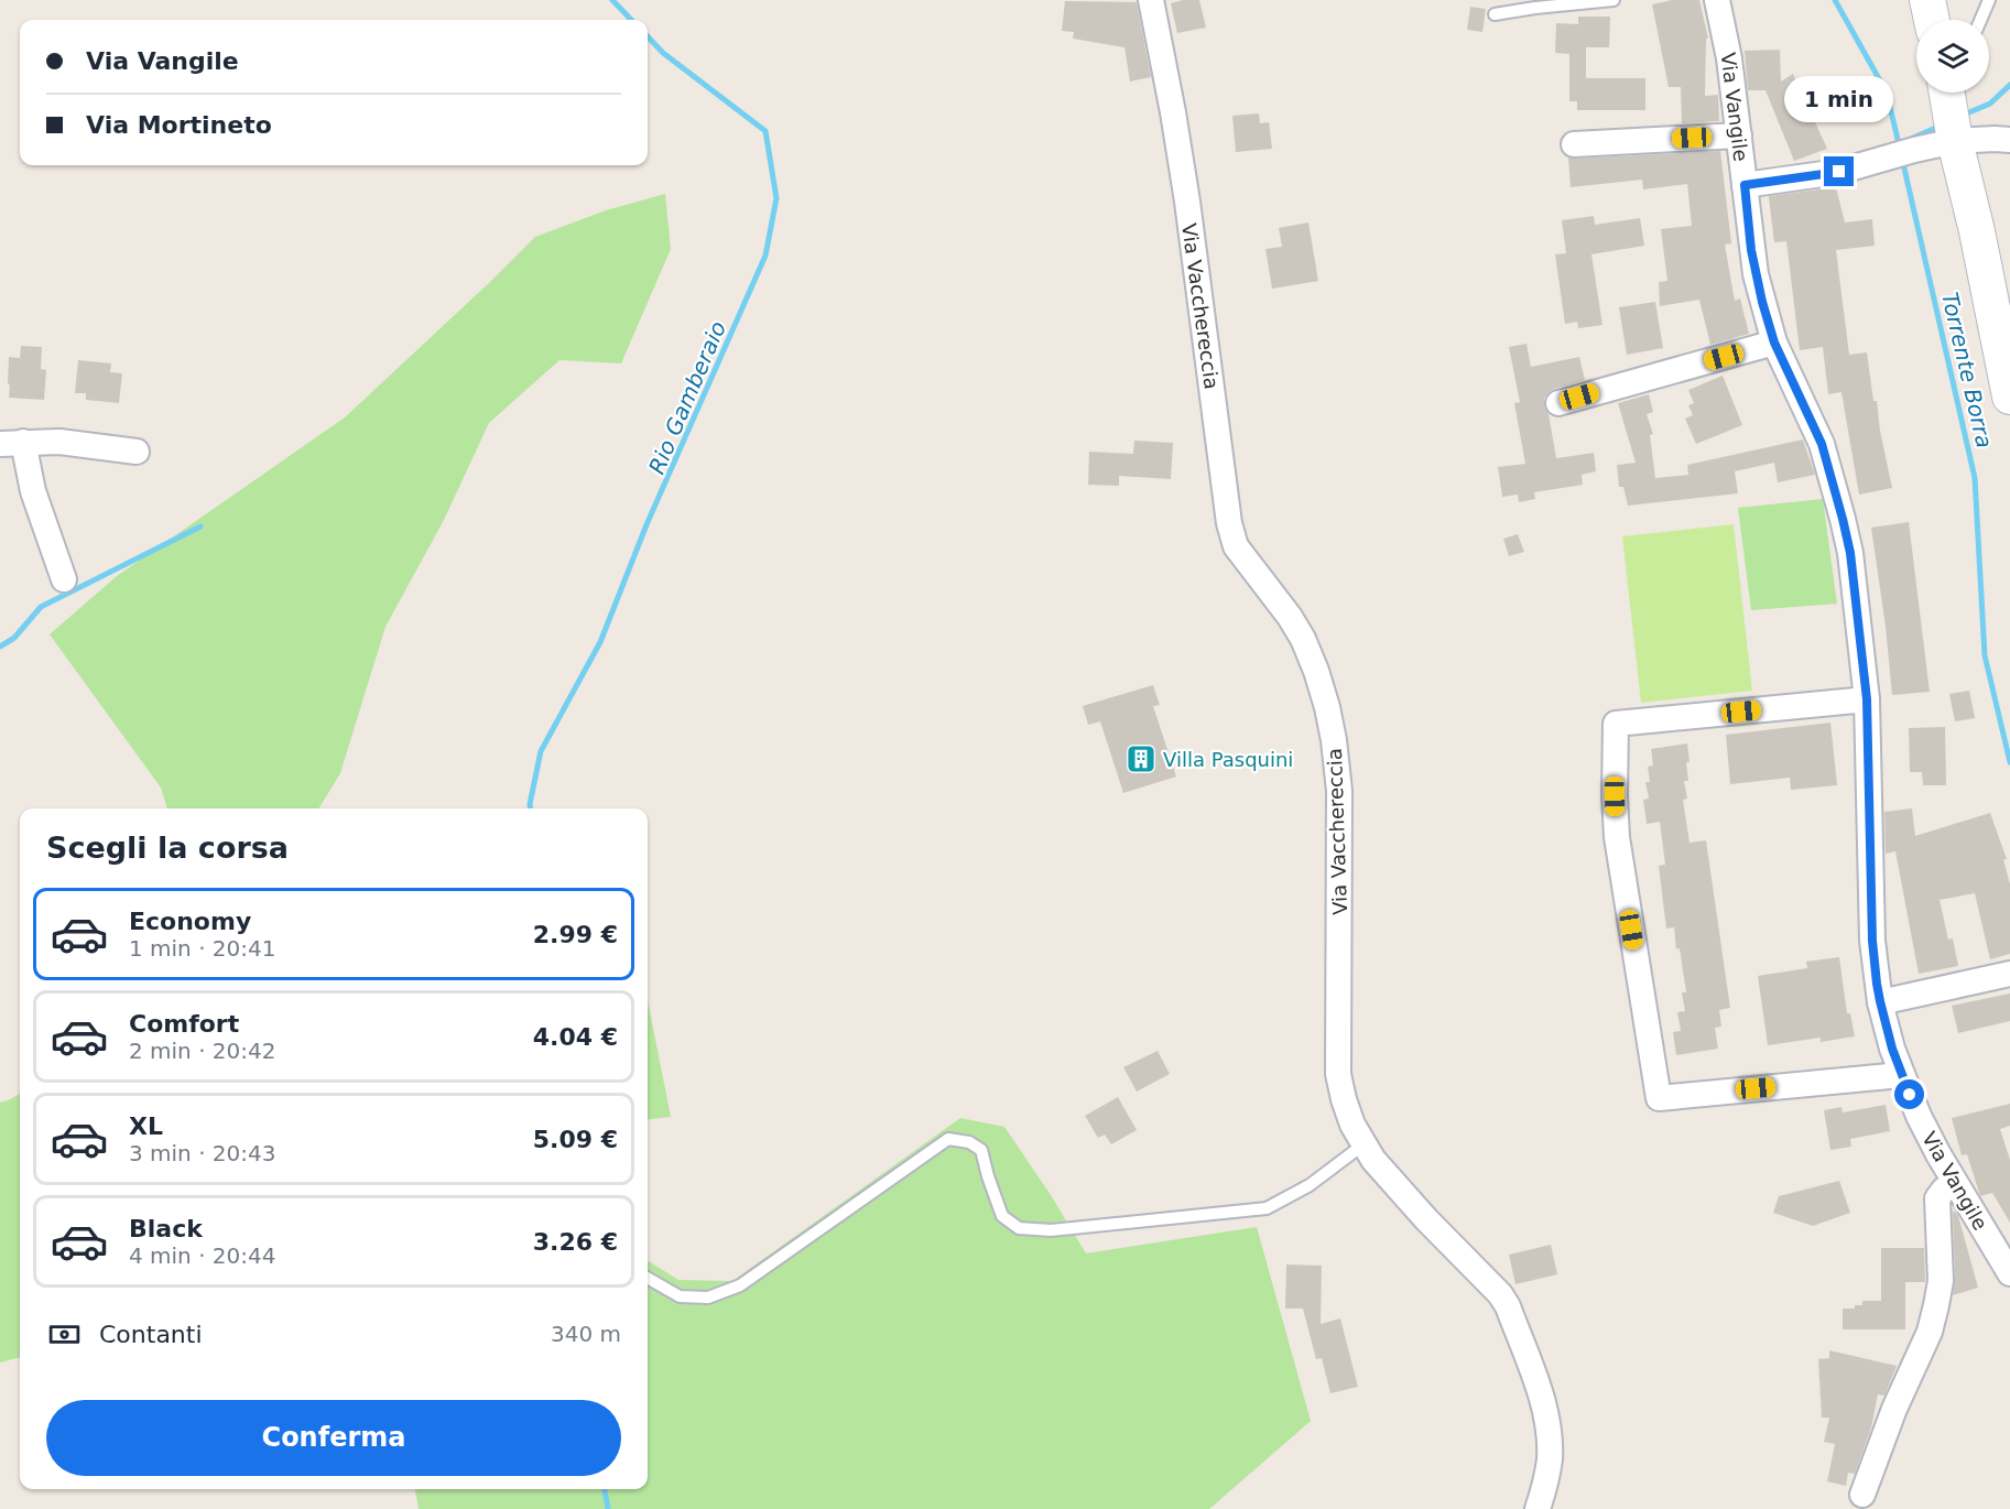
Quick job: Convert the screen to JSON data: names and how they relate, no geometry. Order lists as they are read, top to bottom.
{
  "streets": {
    "street": ["Via Vangile", "Via Vacchereccia"]
  },
  "water": ["Torrente Borra", "Rio Gamberaio"],
  "places": {
    "building": ["Villa Pasquini"]
  },
  "page": {
    "banner": ["Via Vangile", "Via Mortineto"],
    "bubble": "1 min",
    "heading": "Scegli la corsa",
    "list": [
      {
        "name": "Economy",
        "note": "1 min · 20:41",
        "value": "2.99 €"
      },
      {
        "name": "Comfort",
        "note": "2 min · 20:42",
        "value": "4.04 €"
      },
      {
        "name": "XL",
        "note": "3 min · 20:43",
        "value": "5.09 €"
      },
      {
        "name": "Black",
        "note": "4 min · 20:44",
        "value": "3.26 €"
      }
    ],
    "pay": ["Contanti", "340 m"],
    "buttons": "Conferma"
  }
}
